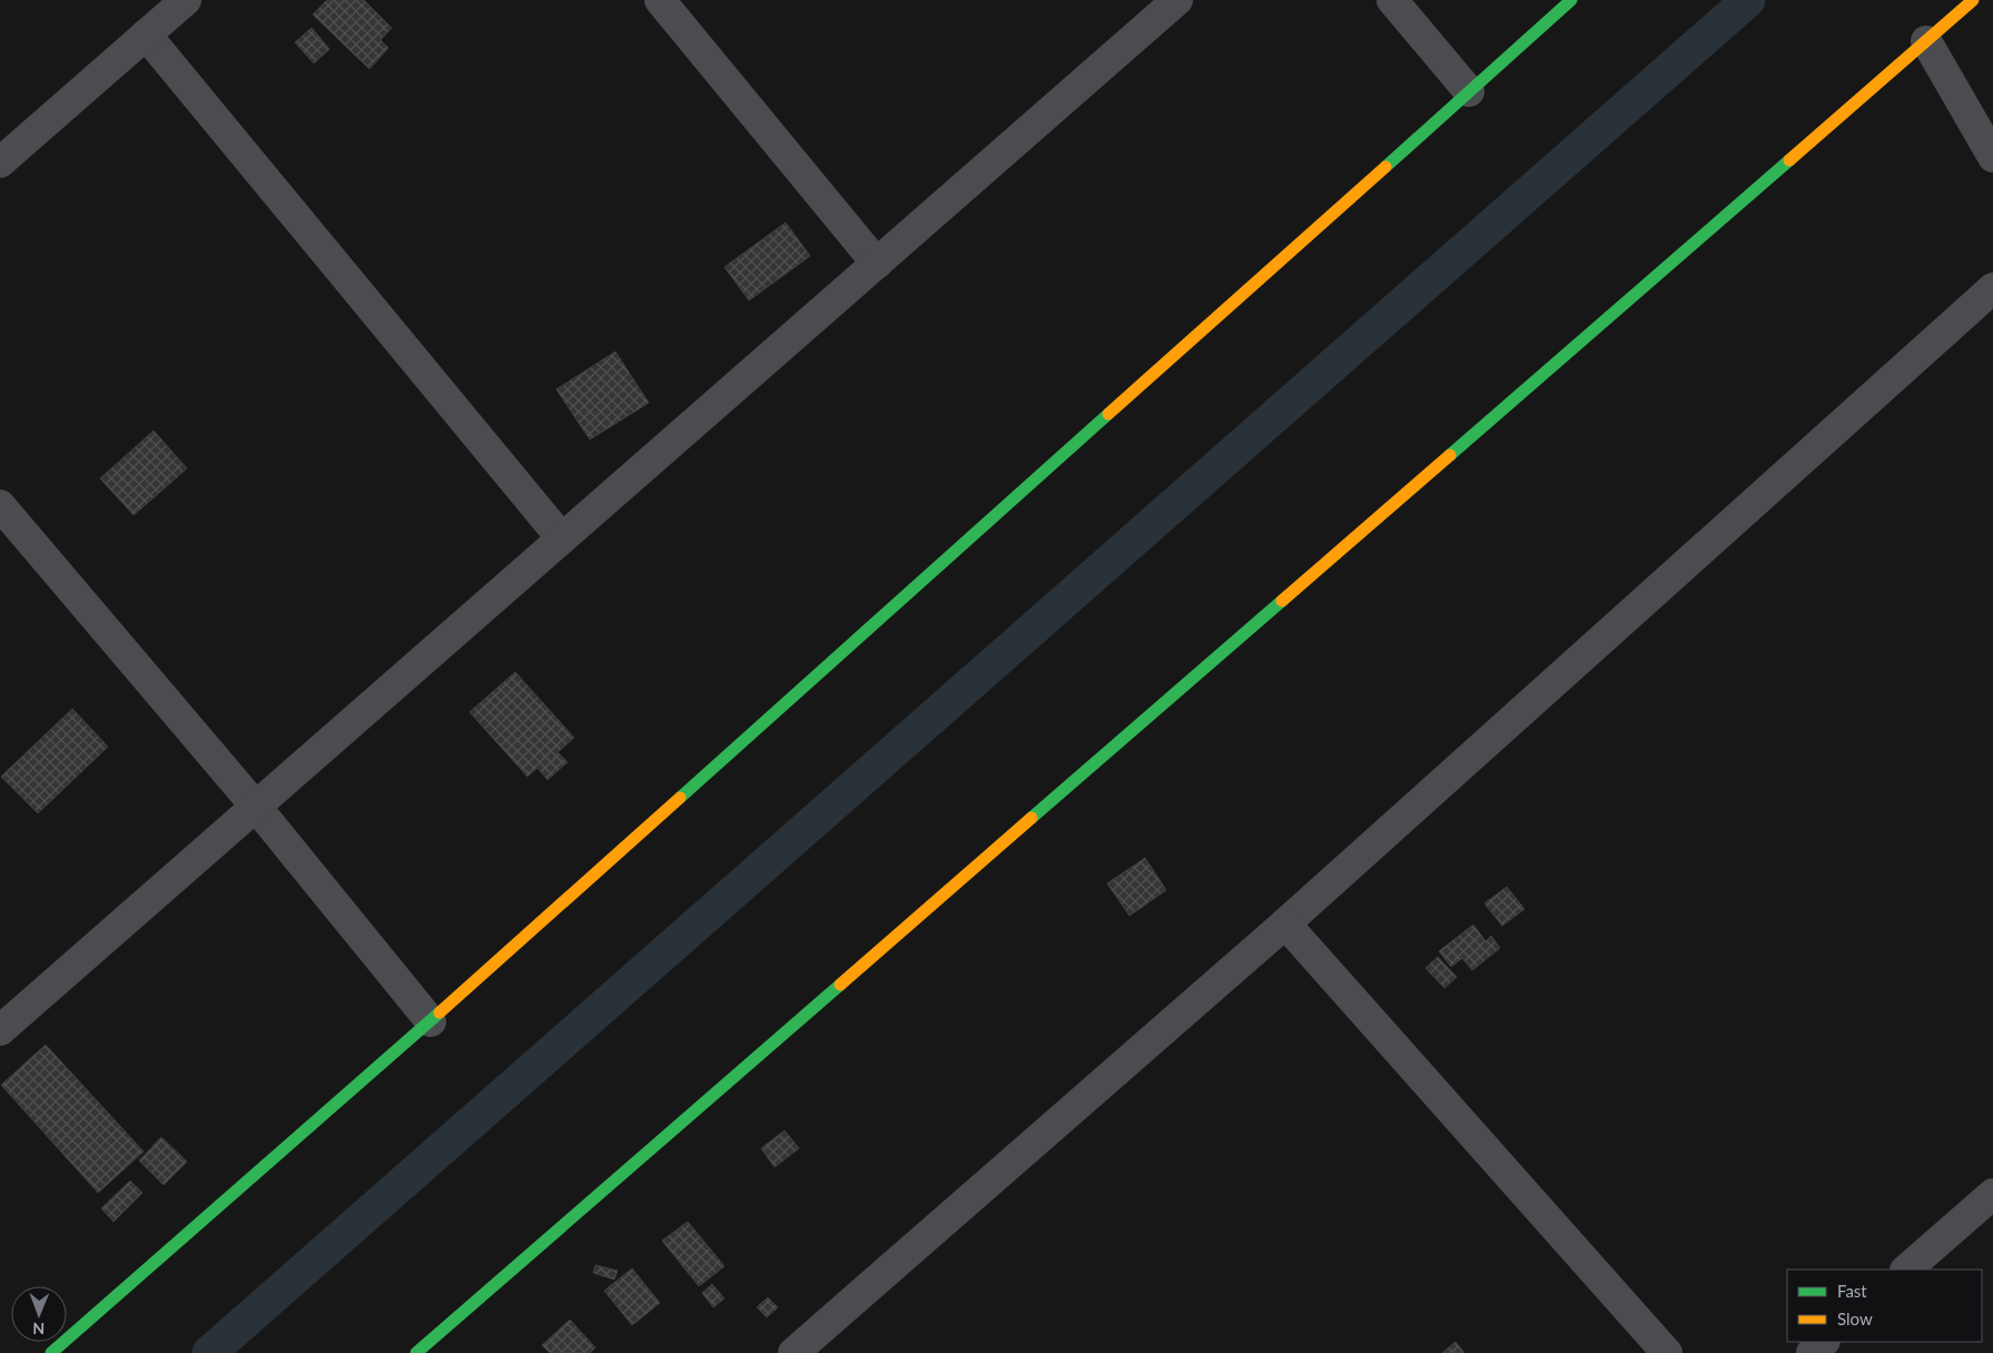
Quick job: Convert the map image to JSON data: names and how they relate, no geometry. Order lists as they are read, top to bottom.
{
  "legend": ["Fast", "Slow"],
  "north": "bottom"
}
